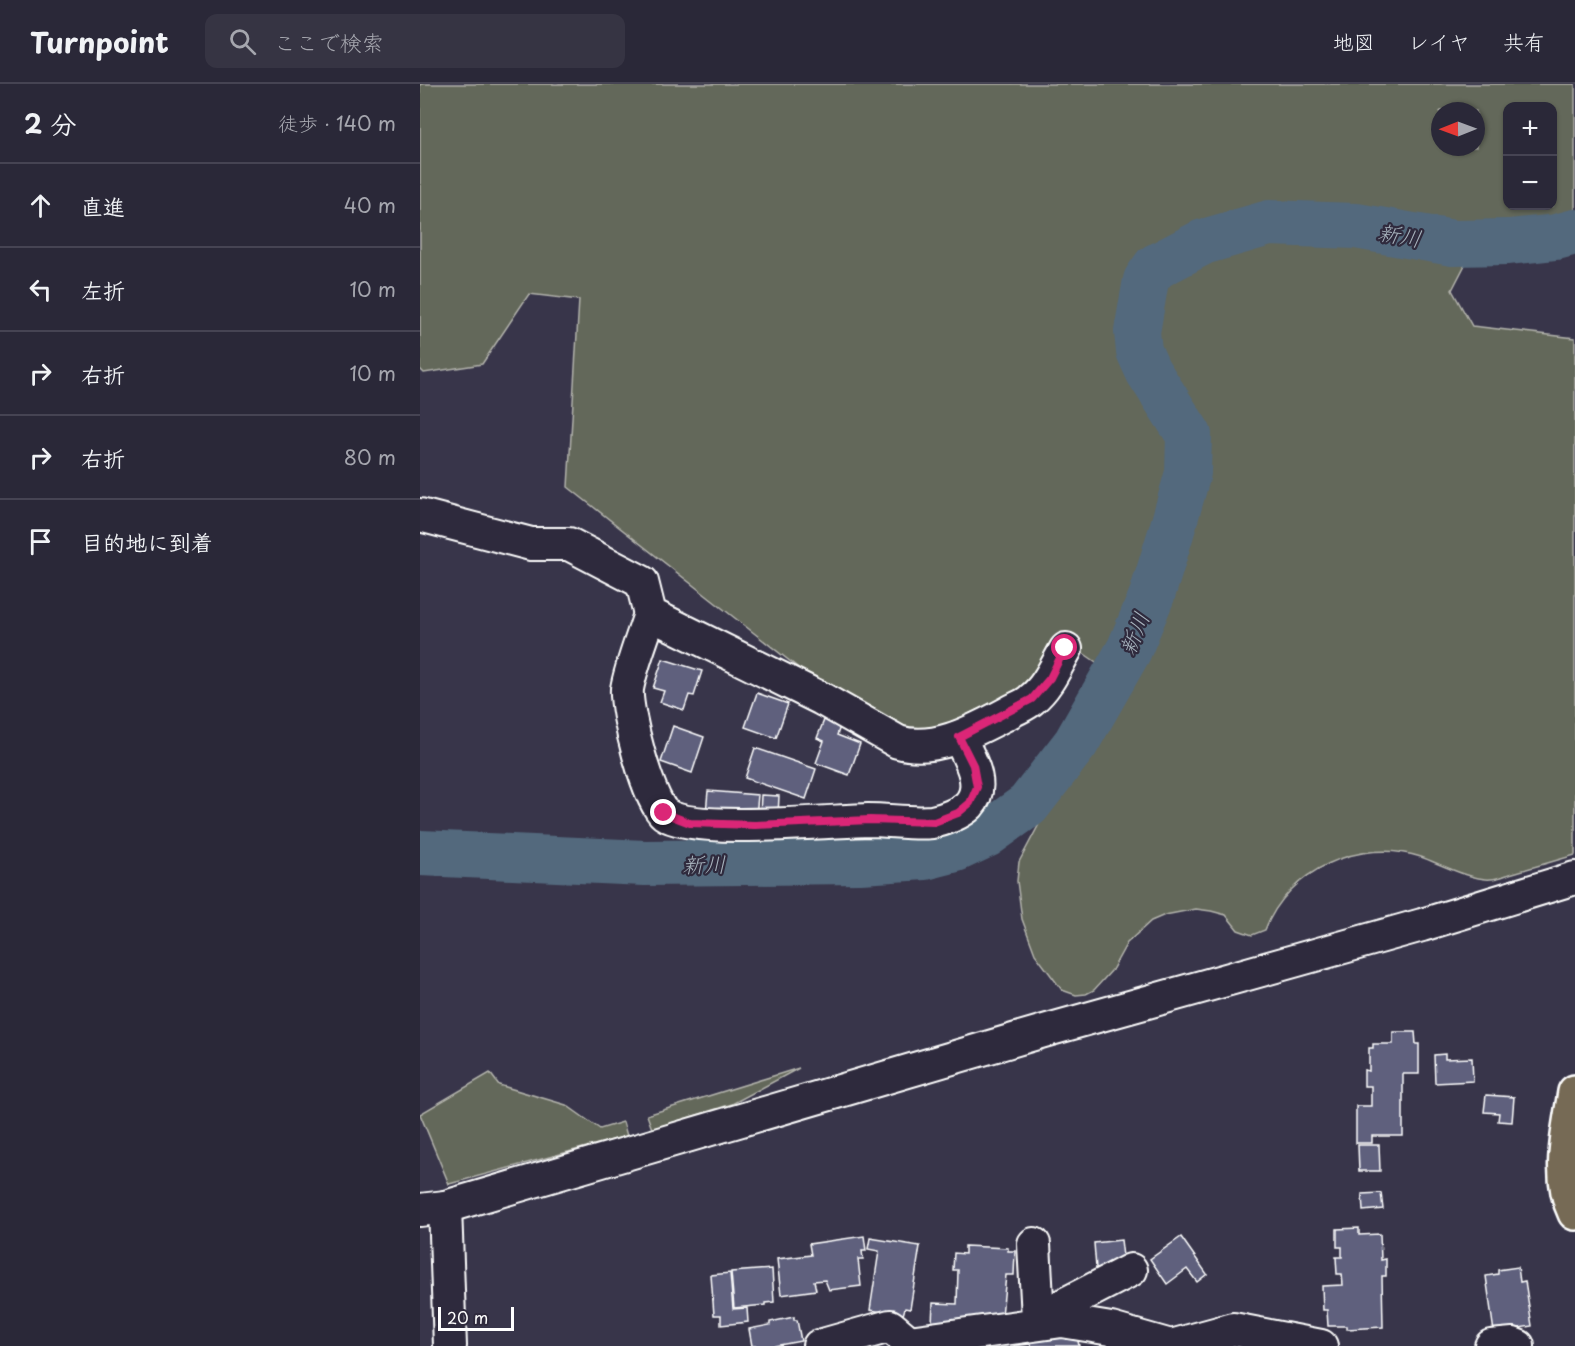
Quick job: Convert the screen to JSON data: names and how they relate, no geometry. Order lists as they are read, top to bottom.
{
  "water": ["新川"],
  "scale_bar": "20 m",
  "north": "left",
  "page": {
    "header": "Turnpoint",
    "search": "ここで検索",
    "nav": ["地図", "レイヤ", "共有"],
    "heading": ["2 分", "徒歩 · 140 m"],
    "map_buttons": ["+", "−"],
    "list": [
      ["直進", "40 m"],
      ["左折", "10 m"],
      ["右折", "10 m"],
      ["右折", "80 m"],
      "目的地に到着"
    ],
    "scale": "20 m"
  }
}
